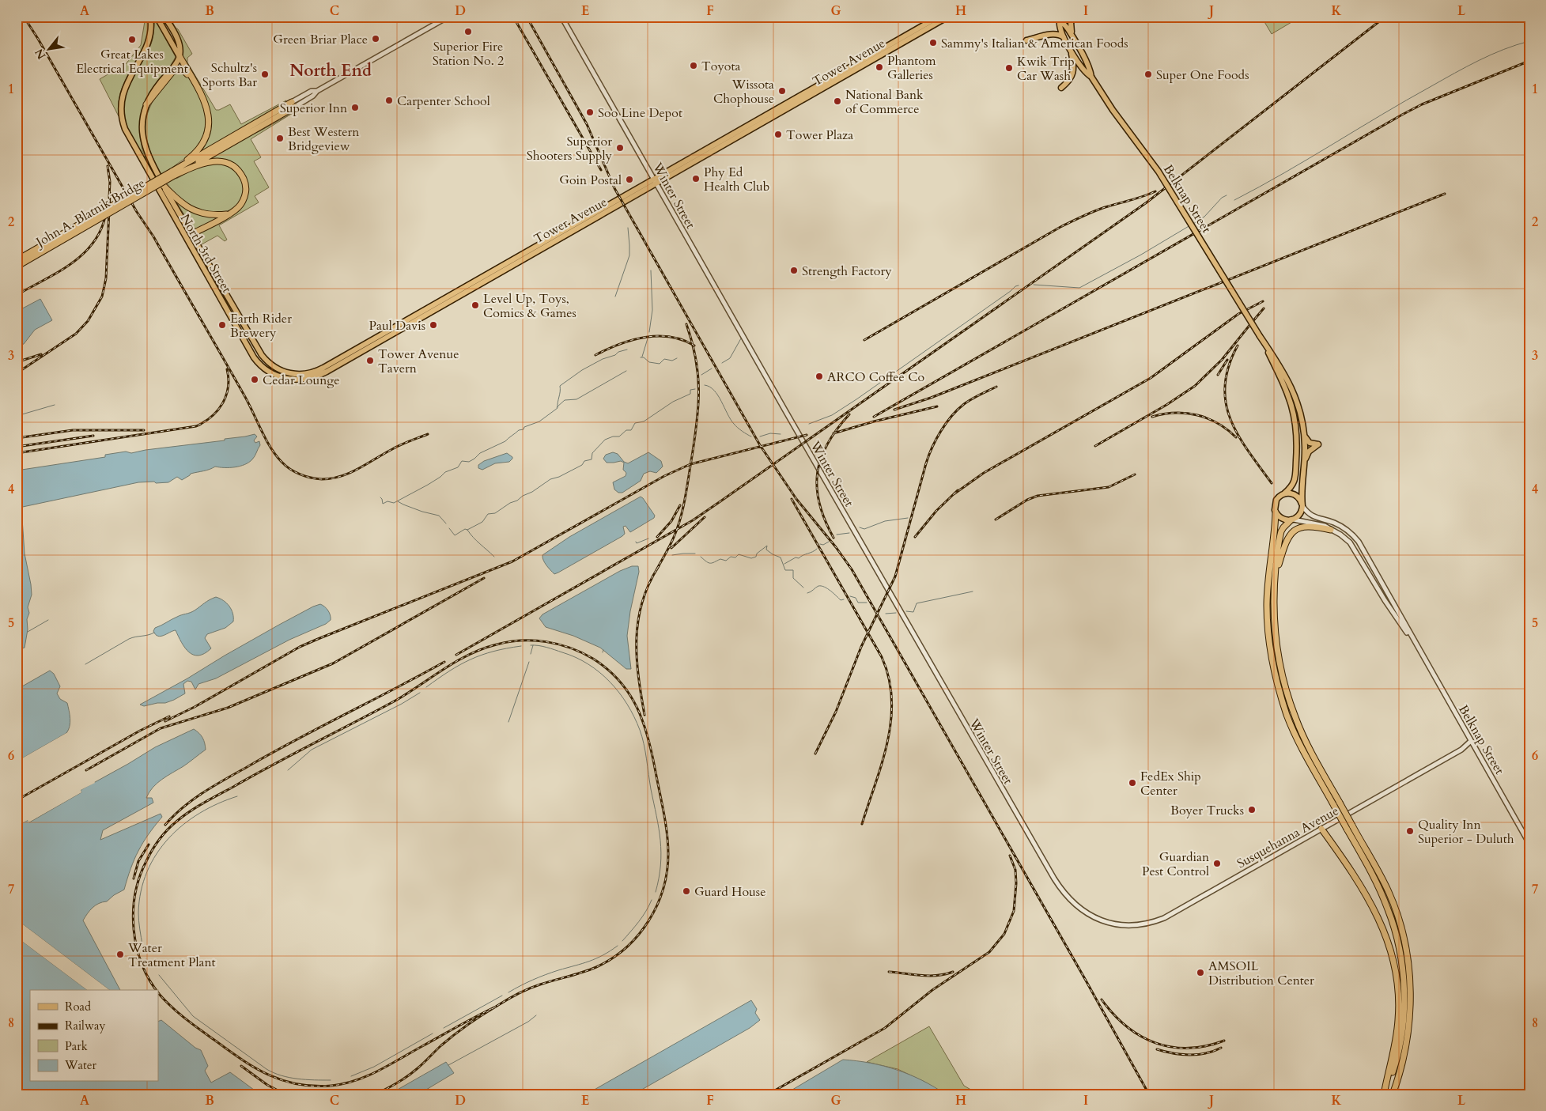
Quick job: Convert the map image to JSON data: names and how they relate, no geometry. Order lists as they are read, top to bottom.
{
  "streets": {
    "highway": ["John A. Blatnik Bridge"],
    "main road": ["Tower Avenue", "Belknap Street", "North 3rd Street"],
    "street": ["Winter Street", "Susquehanna Avenue"]
  },
  "crossings": [
    ["Tower Avenue", "Winter Street"],
    ["Tower Avenue", "North 3rd Street"],
    ["Winter Street", "Susquehanna Avenue"],
    ["Belknap Street", "Susquehanna Avenue"]
  ],
  "districts": ["North End"],
  "places": [
    "Superior Fire Station No. 2",
    "Green Briar Place",
    "Great Lakes Electrical Equipment",
    "Sammy's Italian & American Foods",
    "Toyota",
    "Phantom Galleries",
    "Kwik Trip Car Wash",
    "Schultz's Sports Bar",
    "Super One Foods",
    "Wissota Chophouse",
    "Carpenter School",
    "National Bank of Commerce",
    "Superior Inn",
    "Soo Line Depot",
    "Tower Plaza",
    "Best Western Bridgeview",
    "Superior Shooters Supply",
    "Phy Ed Health Club",
    "Goin Postal",
    "Strength Factory",
    "Level Up, Toys, Comics & Games",
    "Earth Rider Brewery",
    "Paul Davis",
    "Tower Avenue Tavern",
    "ARCO Coffee Co",
    "Cedar Lounge",
    "FedEx Ship Center",
    "Boyer Trucks",
    "Quality Inn Superior - Duluth",
    "Guardian Pest Control",
    "Guard House",
    "Water Treatment Plant",
    "AMSOIL Distribution Center"
  ],
  "legend": [
    "Road",
    "Railway",
    "Park",
    "Water"
  ],
  "north": "bottom left",
  "grid": {
    "columns": [
      "A",
      "B",
      "C",
      "D",
      "E",
      "F",
      "G",
      "H",
      "I",
      "J",
      "K",
      "L"
    ],
    "rows": [
      "1",
      "2",
      "3",
      "4",
      "5",
      "6",
      "7",
      "8"
    ]
  }
}
